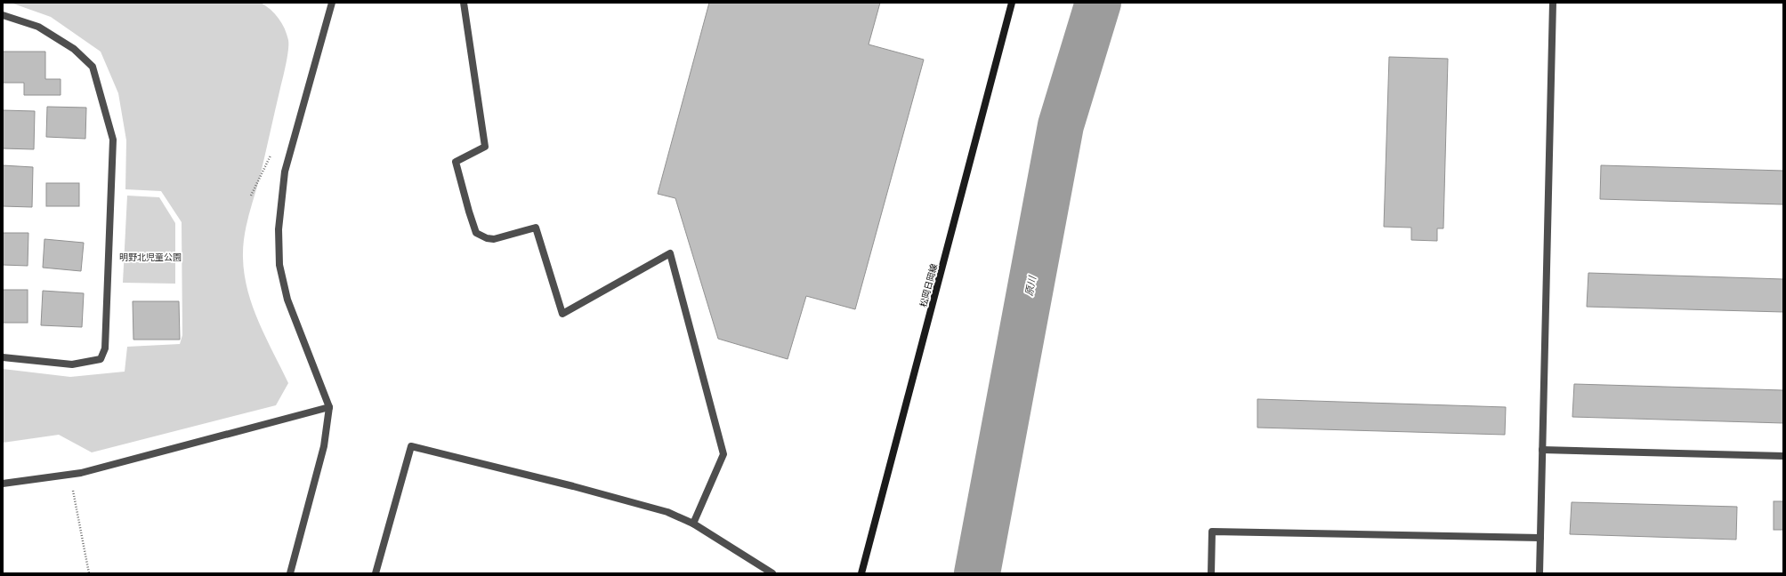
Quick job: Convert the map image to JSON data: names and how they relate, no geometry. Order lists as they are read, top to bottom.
{
  "streets": {
    "main road": ["松岡日岡線"]
  },
  "water": ["原川"],
  "parks": ["明野北児童公園"]
}
